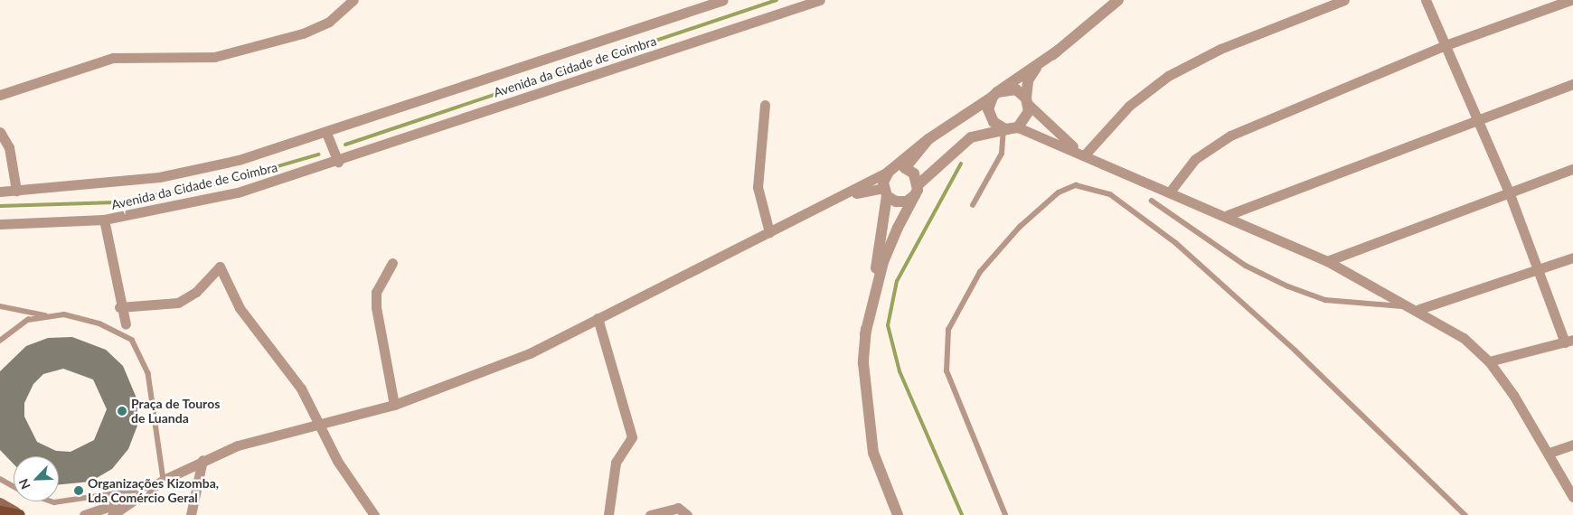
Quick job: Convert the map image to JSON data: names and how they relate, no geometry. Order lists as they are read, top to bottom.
{
  "streets": {
    "street": ["Avenida da Cidade de Coimbra"]
  },
  "places": ["Praça de Touros de Luanda", "Organizações Kizomba, Lda Comércio Geral"],
  "north": "bottom left"
}
